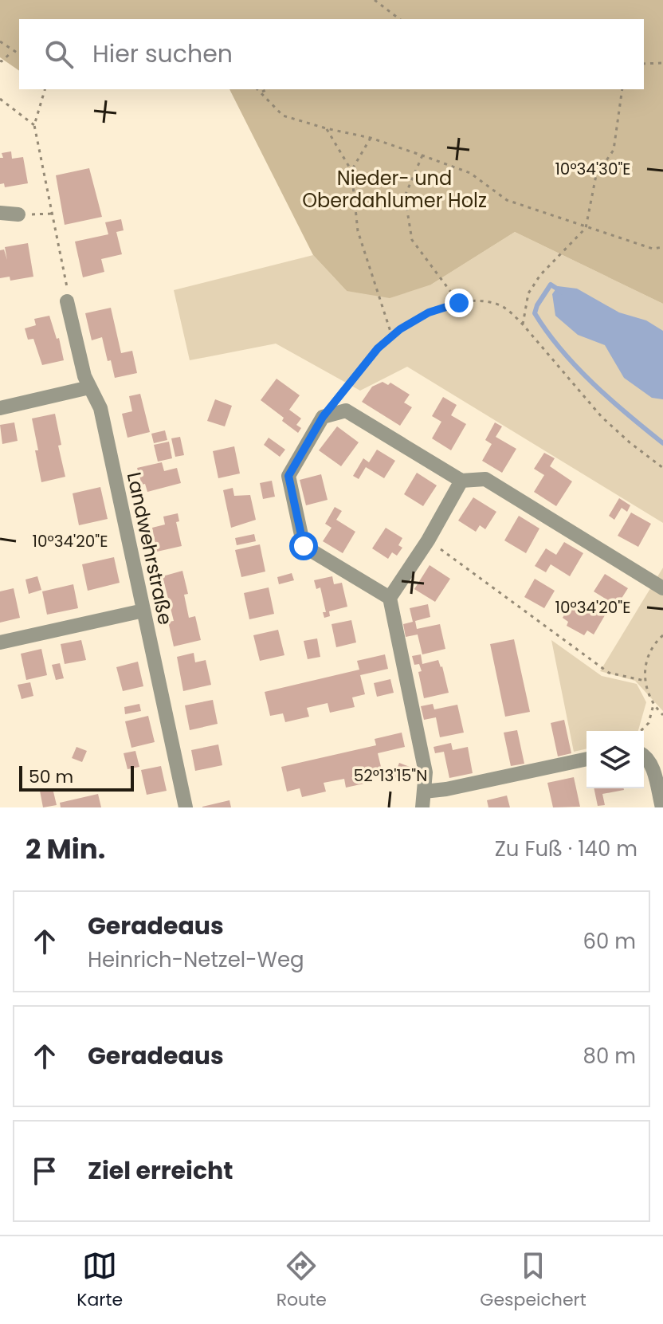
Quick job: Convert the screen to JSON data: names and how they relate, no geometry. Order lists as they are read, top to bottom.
{
  "streets": {
    "street": ["Landwehrstraße"]
  },
  "parks": ["Nieder- und Oberdahlumer Holz"],
  "scale_bar": "50 m",
  "page": {
    "search": "Hier suchen",
    "scale": "50 m",
    "heading": ["2 Min.", "Zu Fuß · 140 m"],
    "list": [
      ["Geradeaus", "Heinrich-Netzel-Weg", "60 m"],
      ["Geradeaus", "80 m"],
      "Ziel erreicht"
    ],
    "nav": ["Karte", "Route", "Gespeichert"]
  },
  "coordinates": ["10°34'30\"E", "10°34'20\"E", "52°13'15\"N"]
}
